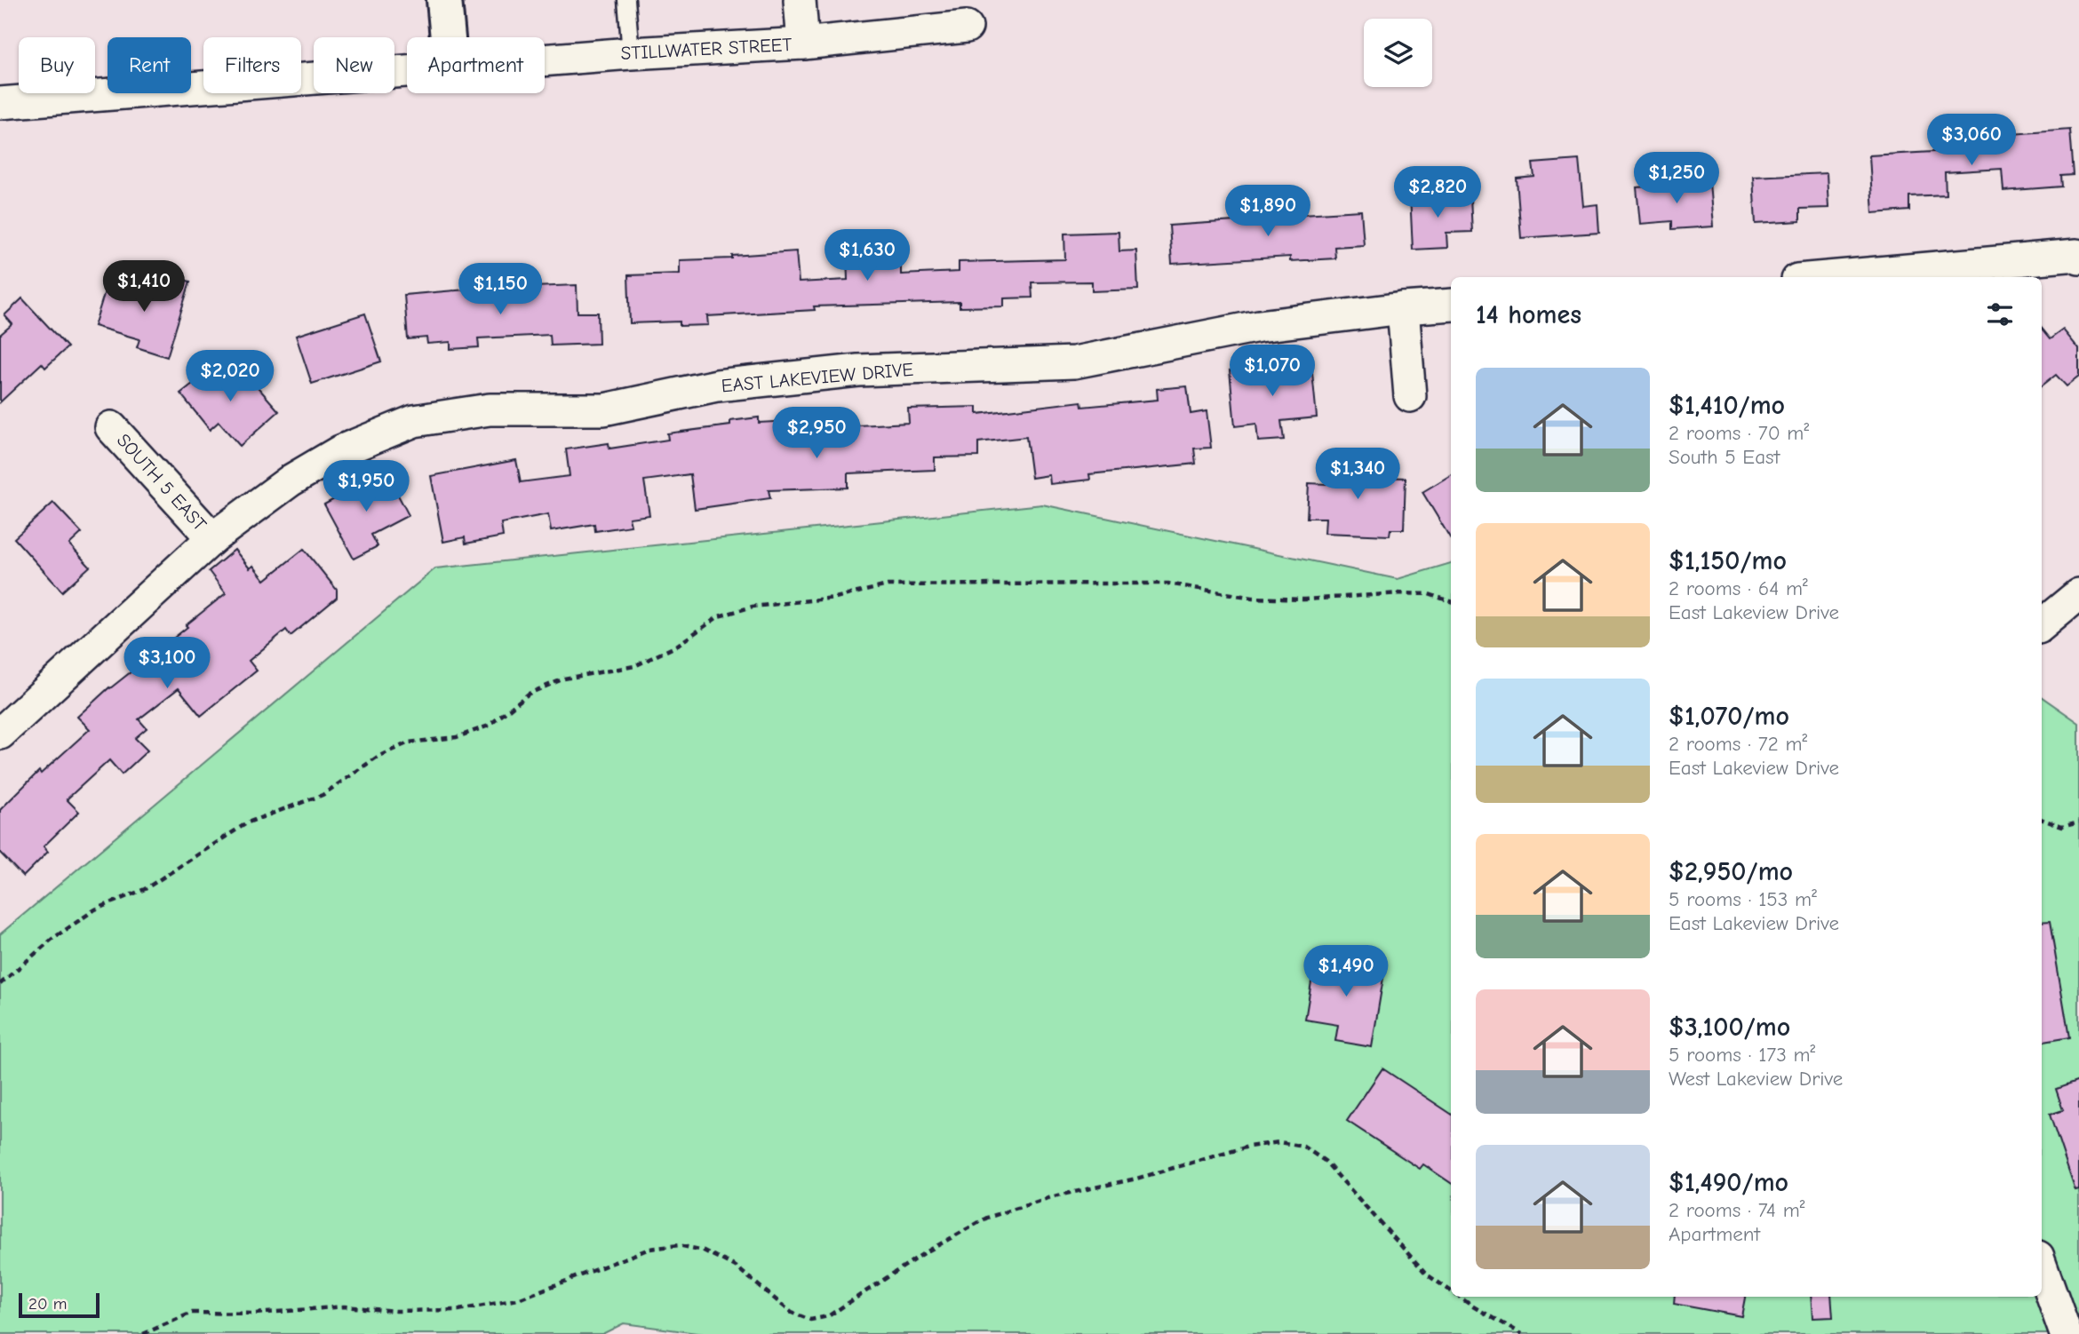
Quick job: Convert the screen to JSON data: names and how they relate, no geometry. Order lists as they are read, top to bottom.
{
  "streets": {
    "street": ["STILLWATER STREET", "EAST LAKEVIEW DRIVE", "SOUTH 5 EAST"]
  },
  "crossings": [
    ["EAST LAKEVIEW DRIVE", "SOUTH 5 EAST"]
  ],
  "scale_bar": "20 m",
  "page": {
    "chip": [
      "Buy",
      "Rent",
      "Filters",
      "New",
      "Apartment"
    ],
    "price": [
      "$3,060",
      "$1,250",
      "$2,820",
      "$1,890",
      "$1,630",
      "$1,410",
      "$1,150",
      "$1,070",
      "$2,020",
      "$2,950",
      "$1,340",
      "$1,950",
      "$3,100",
      "$1,490"
    ],
    "heading": "14 homes",
    "list": [
      {
        "name": "$1,410/mo",
        "note": "2 rooms · 70 m² · South 5 East"
      },
      {
        "name": "$1,150/mo",
        "note": "2 rooms · 64 m² · East Lakeview Drive"
      },
      {
        "name": "$1,070/mo",
        "note": "2 rooms · 72 m² · East Lakeview Drive"
      },
      {
        "name": "$2,950/mo",
        "note": "5 rooms · 153 m² · East Lakeview Drive"
      },
      {
        "name": "$3,100/mo",
        "note": "5 rooms · 173 m² · West Lakeview Drive"
      },
      {
        "name": "$1,490/mo",
        "note": "2 rooms · 74 m² · Apartment"
      }
    ],
    "scale": "20 m"
  }
}
